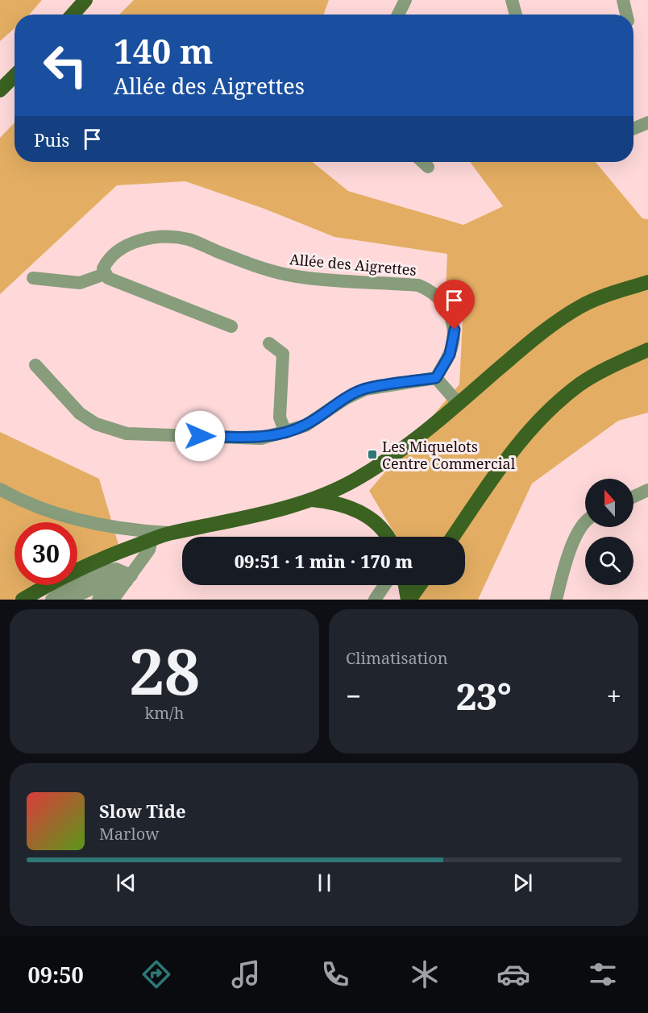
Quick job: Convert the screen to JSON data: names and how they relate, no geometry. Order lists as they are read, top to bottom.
{
  "streets": {
    "street": ["Allée des Aigrettes"]
  },
  "places": {
    "transit": ["Les Miquelots Centre Commercial"]
  },
  "north": "top",
  "page": {
    "turn": ["140 m", "Allée des Aigrettes"],
    "then": "Puis",
    "limit": "30",
    "trip": "09:51 · 1 min · 170 m",
    "tile": [
      ["28", "km/h"],
      "Climatisation"
    ],
    "heat": ["−", "23°", "+"],
    "song": ["Slow Tide", "Marlow"],
    "tabs": "09:50"
  }
}
